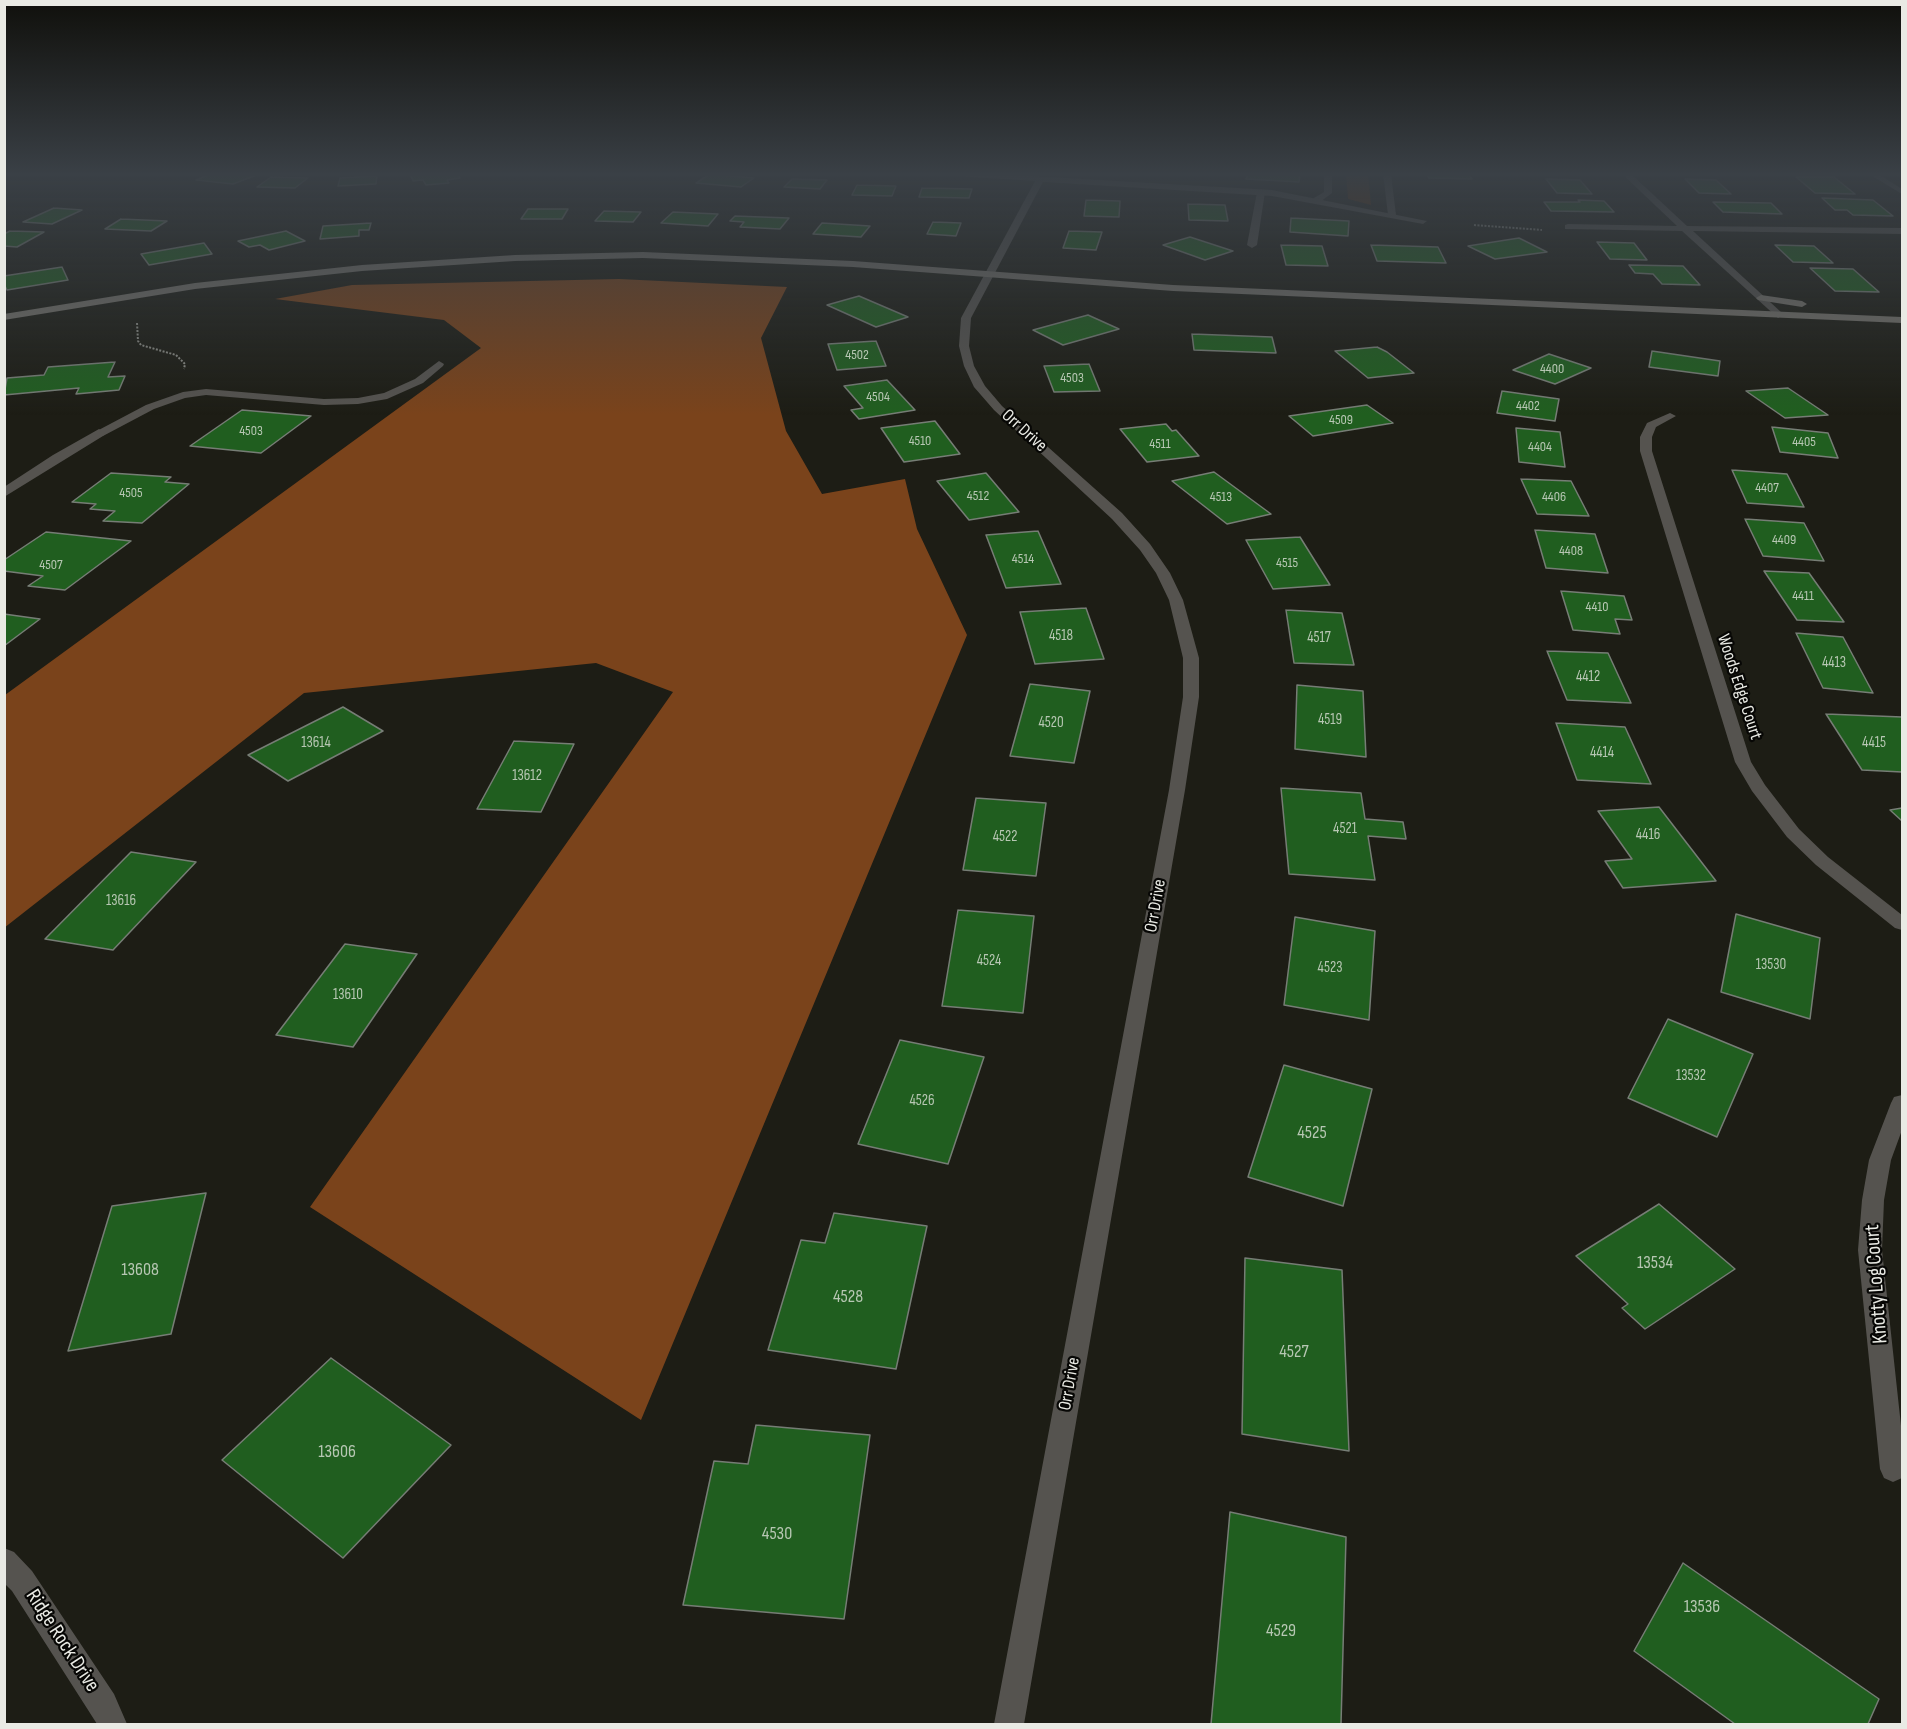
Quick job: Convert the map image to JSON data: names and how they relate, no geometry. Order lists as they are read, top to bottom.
{
  "streets": {
    "street": [
      "Orr Drive",
      "Woods Edge Court",
      "Knotty Log Court",
      "Ridge Rock Drive"
    ]
  },
  "house_numbers": [
    "4502",
    "4400",
    "4503",
    "4504",
    "4402",
    "4509",
    "4503",
    "4510",
    "4405",
    "4511",
    "4404",
    "4407",
    "4505",
    "4512",
    "4513",
    "4406",
    "4409",
    "4408",
    "4514",
    "4515",
    "4507",
    "4411",
    "4410",
    "4518",
    "4517",
    "4413",
    "4412",
    "4519",
    "4520",
    "13614",
    "4415",
    "4414",
    "13612",
    "4521",
    "4416",
    "4522",
    "13616",
    "4524",
    "13530",
    "4523",
    "13610",
    "13532",
    "4526",
    "4525",
    "13534",
    "13608",
    "4528",
    "4527",
    "13606",
    "4530",
    "13536",
    "4529"
  ]
}
